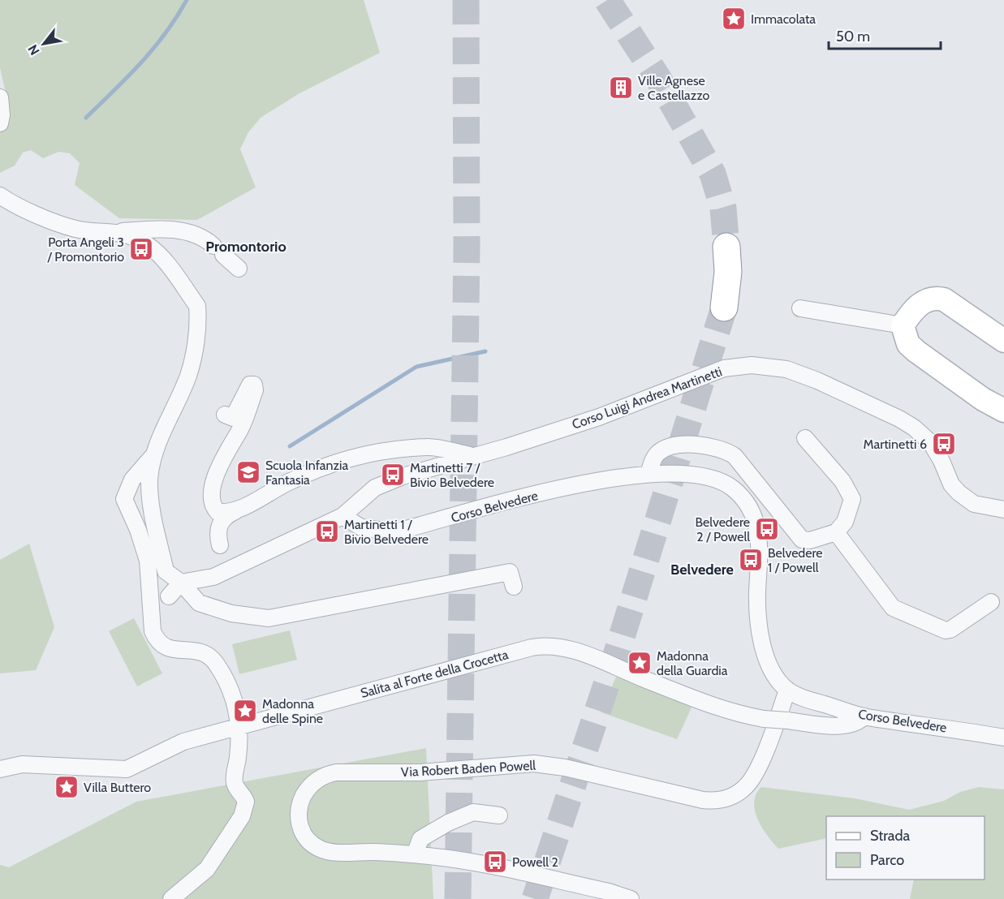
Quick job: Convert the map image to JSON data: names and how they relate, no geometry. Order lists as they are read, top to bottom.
{
  "streets": {
    "street": [
      "Corso Luigi Andrea Martinetti",
      "Corso Belvedere",
      "Salita al Forte della Crocetta",
      "Via Robert Baden Powell"
    ]
  },
  "crossings": [
    ["Corso Luigi Andrea Martinetti", "Corso Belvedere"],
    ["Corso Belvedere", "Salita al Forte della Crocetta"],
    ["Corso Belvedere", "Via Robert Baden Powell"]
  ],
  "districts": ["Promontorio", "Belvedere"],
  "places": {
    "place": [
      "Immacolata",
      "Madonna della Guardia",
      "Madonna delle Spine",
      "Villa Buttero"
    ],
    "building": ["Ville Agnese e Castellazzo"],
    "bus stop": [
      "Porta Angeli 3 / Promontorio",
      "Martinetti 6",
      "Martinetti 7 / Bivio Belvedere",
      "Belvedere 2 / Powell",
      "Martinetti 1 / Bivio Belvedere",
      "Belvedere 1 / Powell",
      "Powell 2"
    ],
    "school or university": ["Scuola Infanzia Fantasia"]
  },
  "legend": ["Strada", "Parco"],
  "scale_bar": "50 m",
  "north": "bottom left"
}
